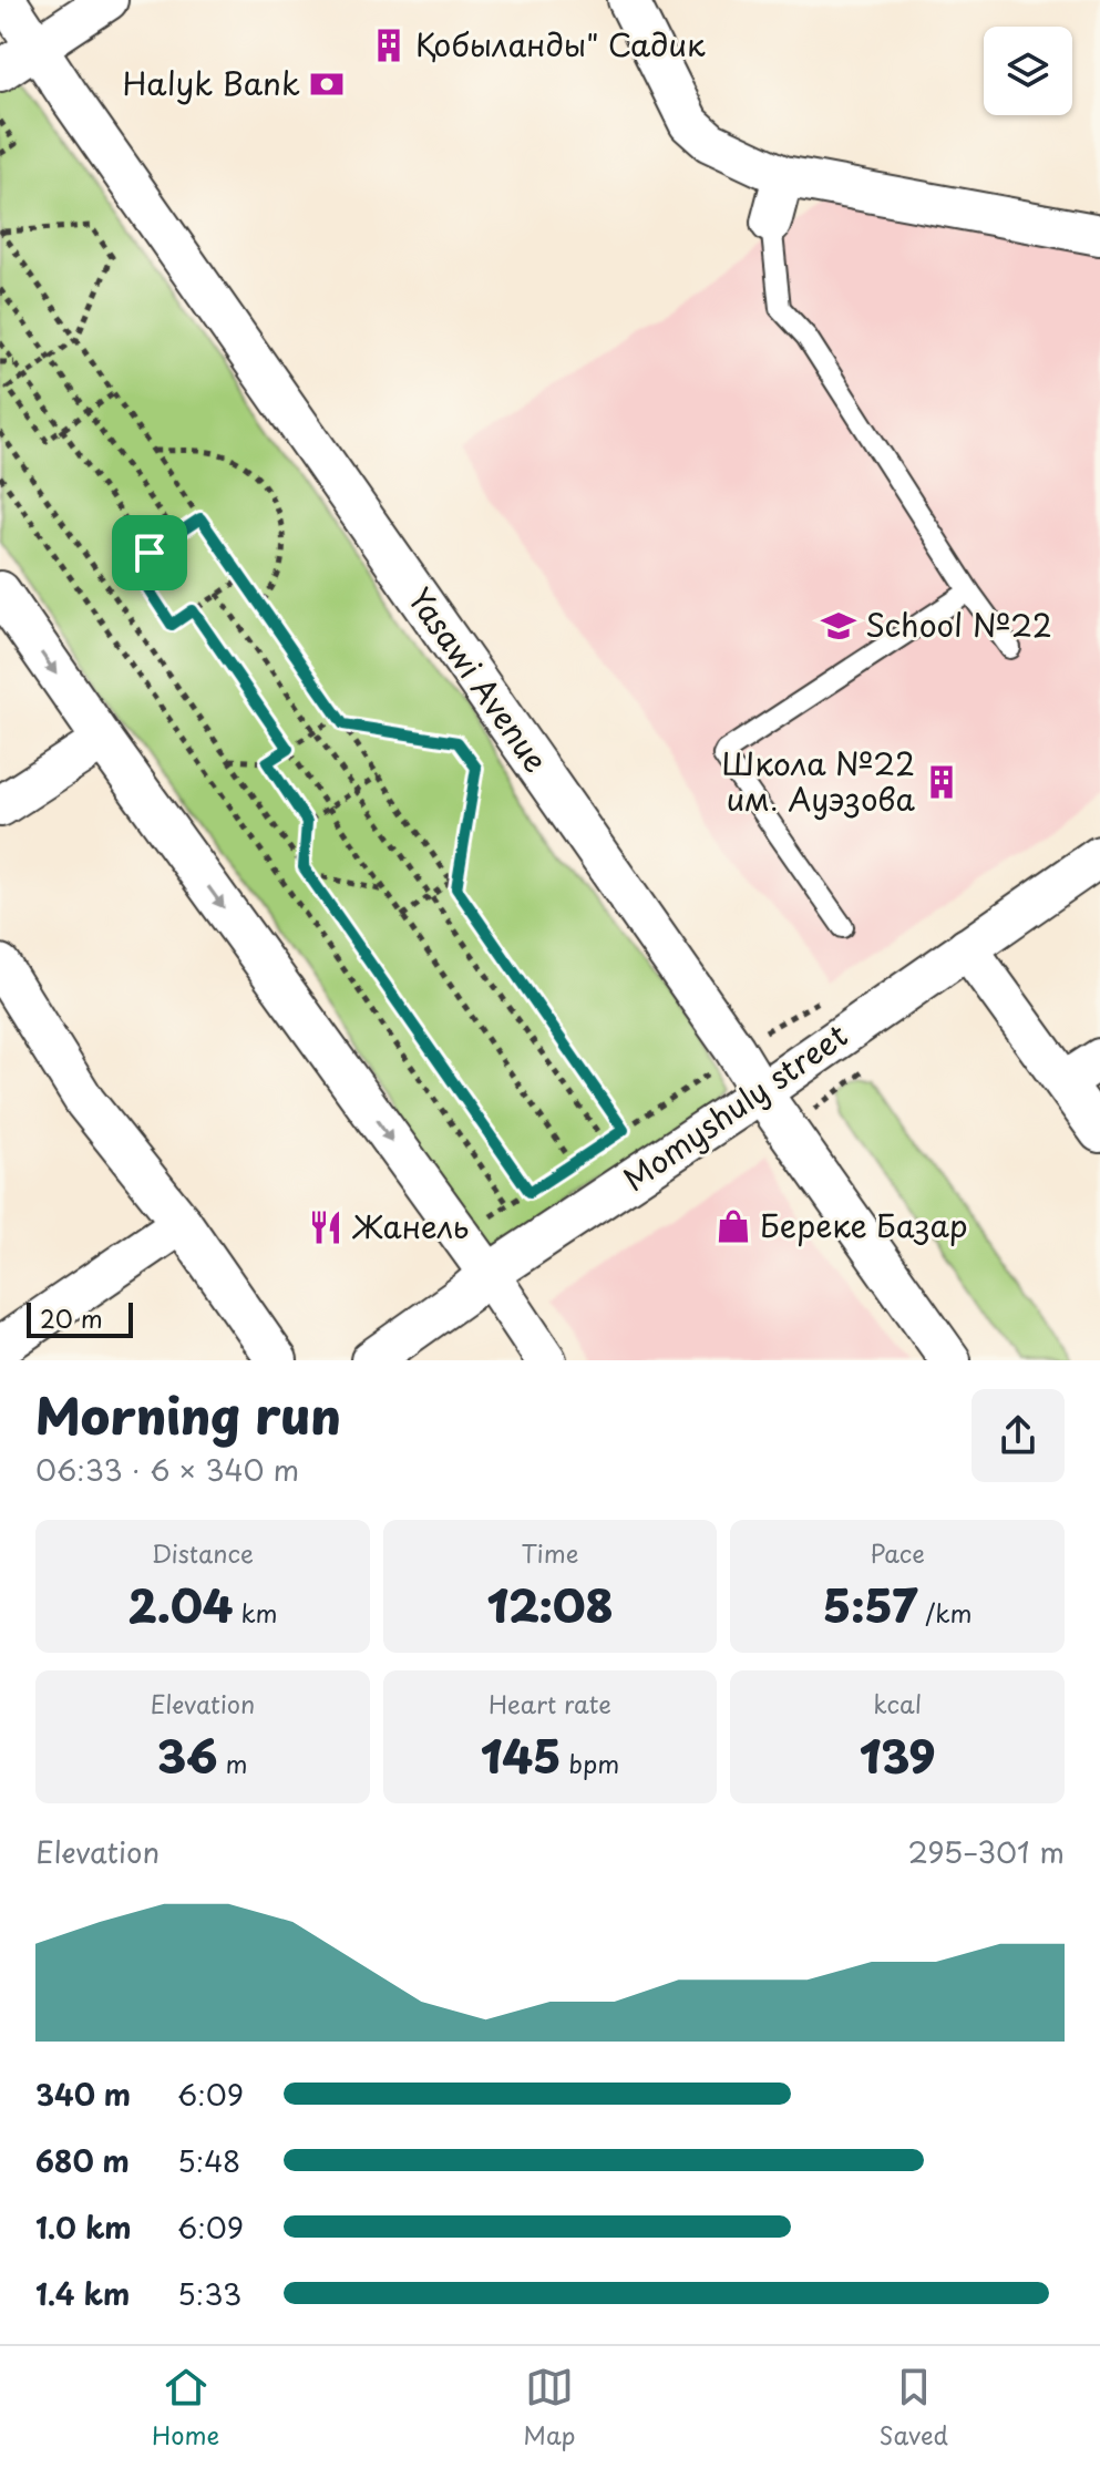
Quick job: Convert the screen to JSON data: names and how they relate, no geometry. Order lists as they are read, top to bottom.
{
  "streets": {
    "street": ["Yasawi Avenue", "Momyshuly street"]
  },
  "crossings": [
    ["Yasawi Avenue", "Momyshuly street"]
  ],
  "places": {
    "building": ["Қобыланды\" Садик", "Школа №22 им. Ауэзова"],
    "bank": ["Halyk Bank"],
    "school or university": ["School №22"],
    "shop": ["Береке Базар"],
    "restaurant": ["Жанель"]
  },
  "scale_bar": "20 m",
  "page": {
    "scale": "20 m",
    "heading": ["Morning run", "06:33 · 6 × 340 m"],
    "stats": [
      ["Distance", "2.04 km"],
      ["Time", "12:08"],
      ["Pace", "5:57 /km"],
      ["Elevation", "36 m"],
      ["Heart rate", "145 bpm"],
      ["kcal", "139"]
    ],
    "chart": ["Elevation", "295–301 m"],
    "list": [
      {
        "name": "340 m",
        "note": "6:09"
      },
      {
        "name": "680 m",
        "note": "5:48"
      },
      {
        "name": "1.0 km",
        "note": "6:09"
      },
      {
        "name": "1.4 km",
        "note": "5:33"
      }
    ],
    "tabs": ["Home", "Map", "Saved"]
  }
}
